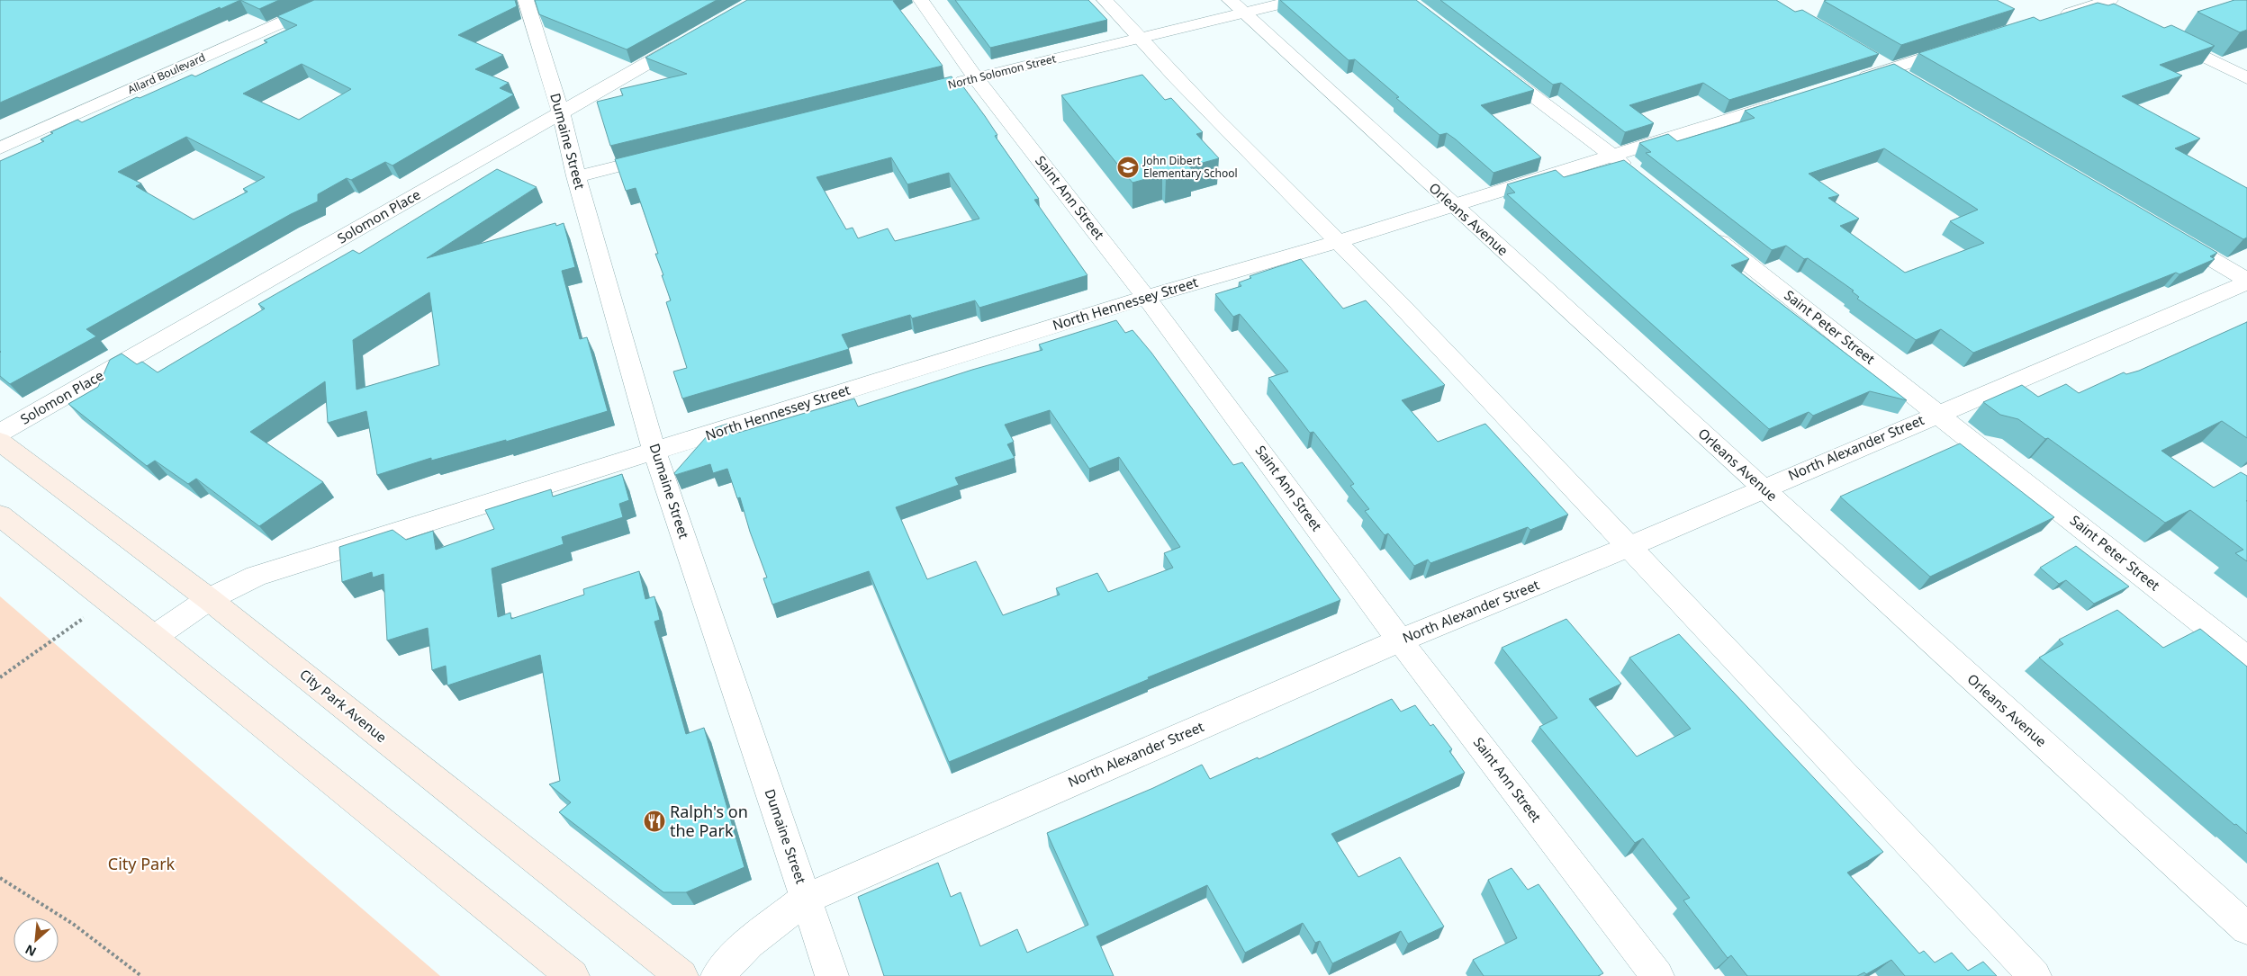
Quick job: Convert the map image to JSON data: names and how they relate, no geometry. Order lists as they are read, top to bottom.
{
  "streets": {
    "main road": ["City Park Avenue"],
    "street": [
      "North Solomon Street",
      "Allard Boulevard",
      "Dumaine Street",
      "Saint Ann Street",
      "Solomon Place",
      "Orleans Avenue",
      "North Hennessey Street",
      "Saint Peter Street",
      "North Alexander Street"
    ]
  },
  "crossings": [
    ["North Solomon Street", "Saint Ann Street"],
    ["North Solomon Street", "Orleans Avenue"],
    ["Dumaine Street", "Solomon Place"],
    ["Dumaine Street", "North Hennessey Street"],
    ["Dumaine Street", "North Alexander Street"],
    ["Saint Ann Street", "North Hennessey Street"],
    ["Saint Ann Street", "North Alexander Street"],
    ["Orleans Avenue", "North Hennessey Street"],
    ["Orleans Avenue", "North Alexander Street"],
    ["North Hennessey Street", "City Park Avenue"],
    ["Saint Peter Street", "North Alexander Street"]
  ],
  "parks": ["City Park"],
  "places": {
    "school or university": ["John Dibert Elementary School"],
    "restaurant": ["Ralph's on the Park"]
  },
  "north": "bottom left"
}
